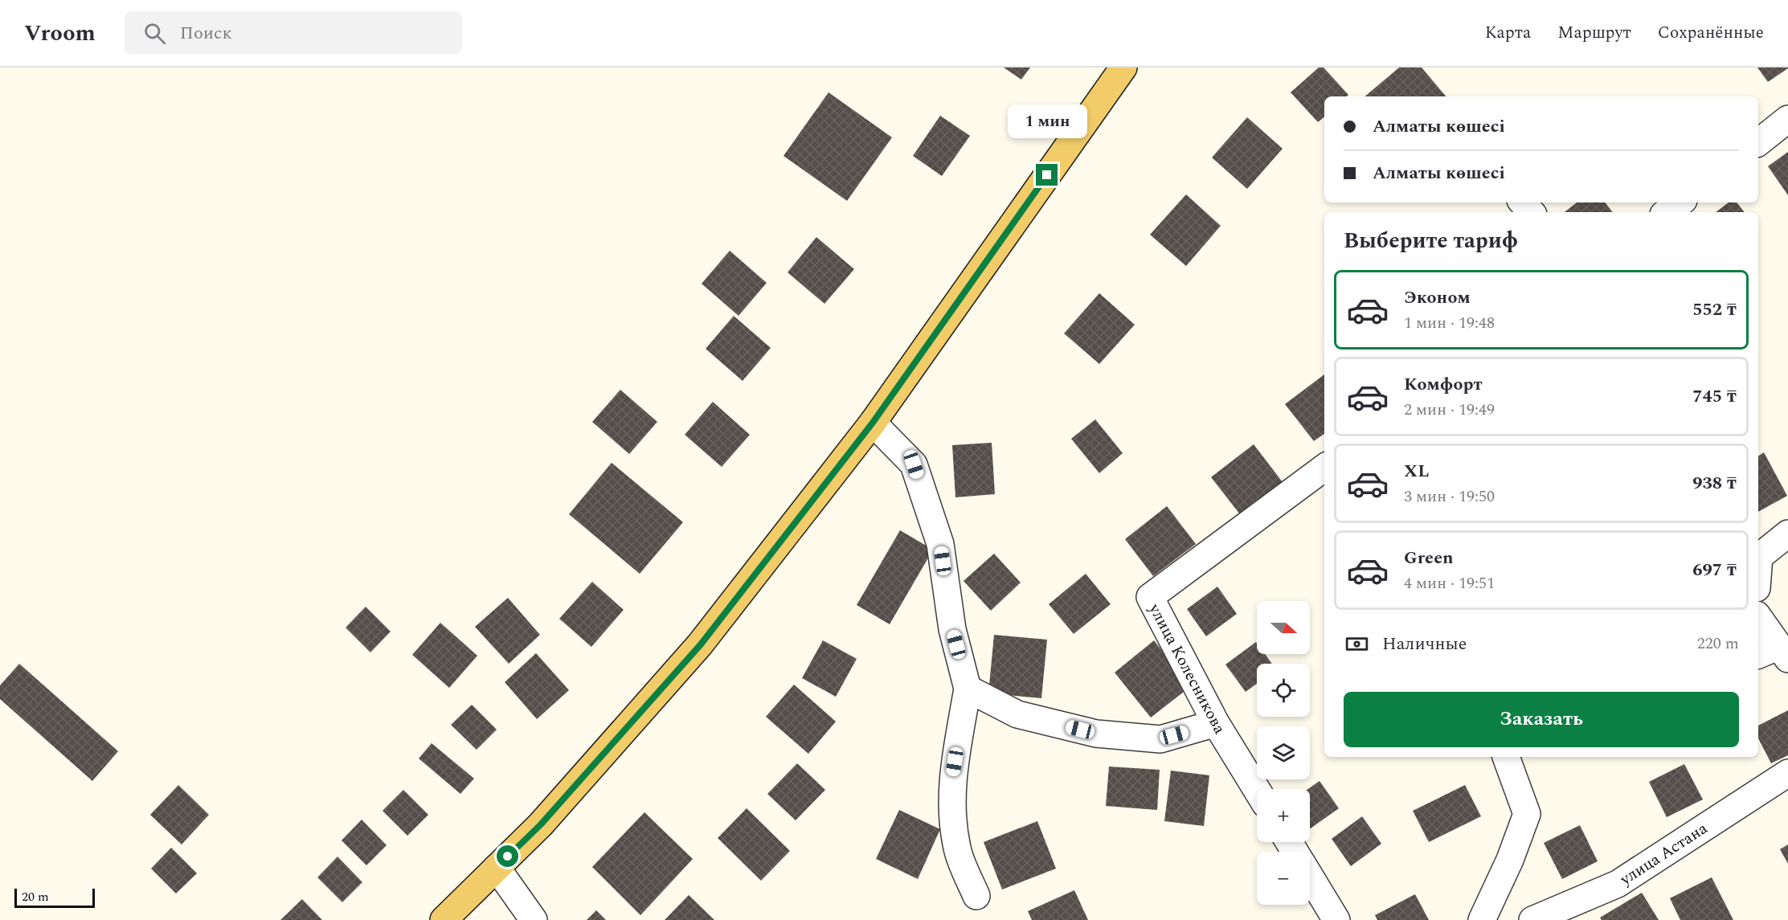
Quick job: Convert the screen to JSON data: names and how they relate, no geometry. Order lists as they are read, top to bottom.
{
  "streets": {
    "street": ["улица Колесникова", "улица Астана"]
  },
  "scale_bar": "20 m",
  "north": "right",
  "page": {
    "header": "Vroom",
    "search": "Поиск",
    "nav": ["Карта", "Маршрут", "Сохранённые"],
    "banner": ["Алматы көшесі", "Алматы көшесі"],
    "bubble": "1 мин",
    "heading": "Выберите тариф",
    "list": [
      {
        "name": "Эконом",
        "note": "1 мин · 19:48",
        "value": "552 ₸"
      },
      {
        "name": "Комфорт",
        "note": "2 мин · 19:49",
        "value": "745 ₸"
      },
      {
        "name": "XL",
        "note": "3 мин · 19:50",
        "value": "938 ₸"
      },
      {
        "name": "Green",
        "note": "4 мин · 19:51",
        "value": "697 ₸"
      }
    ],
    "map_buttons": ["+", "−"],
    "pay": ["Наличные", "220 m"],
    "buttons": "Заказать",
    "scale": "20 m"
  }
}
